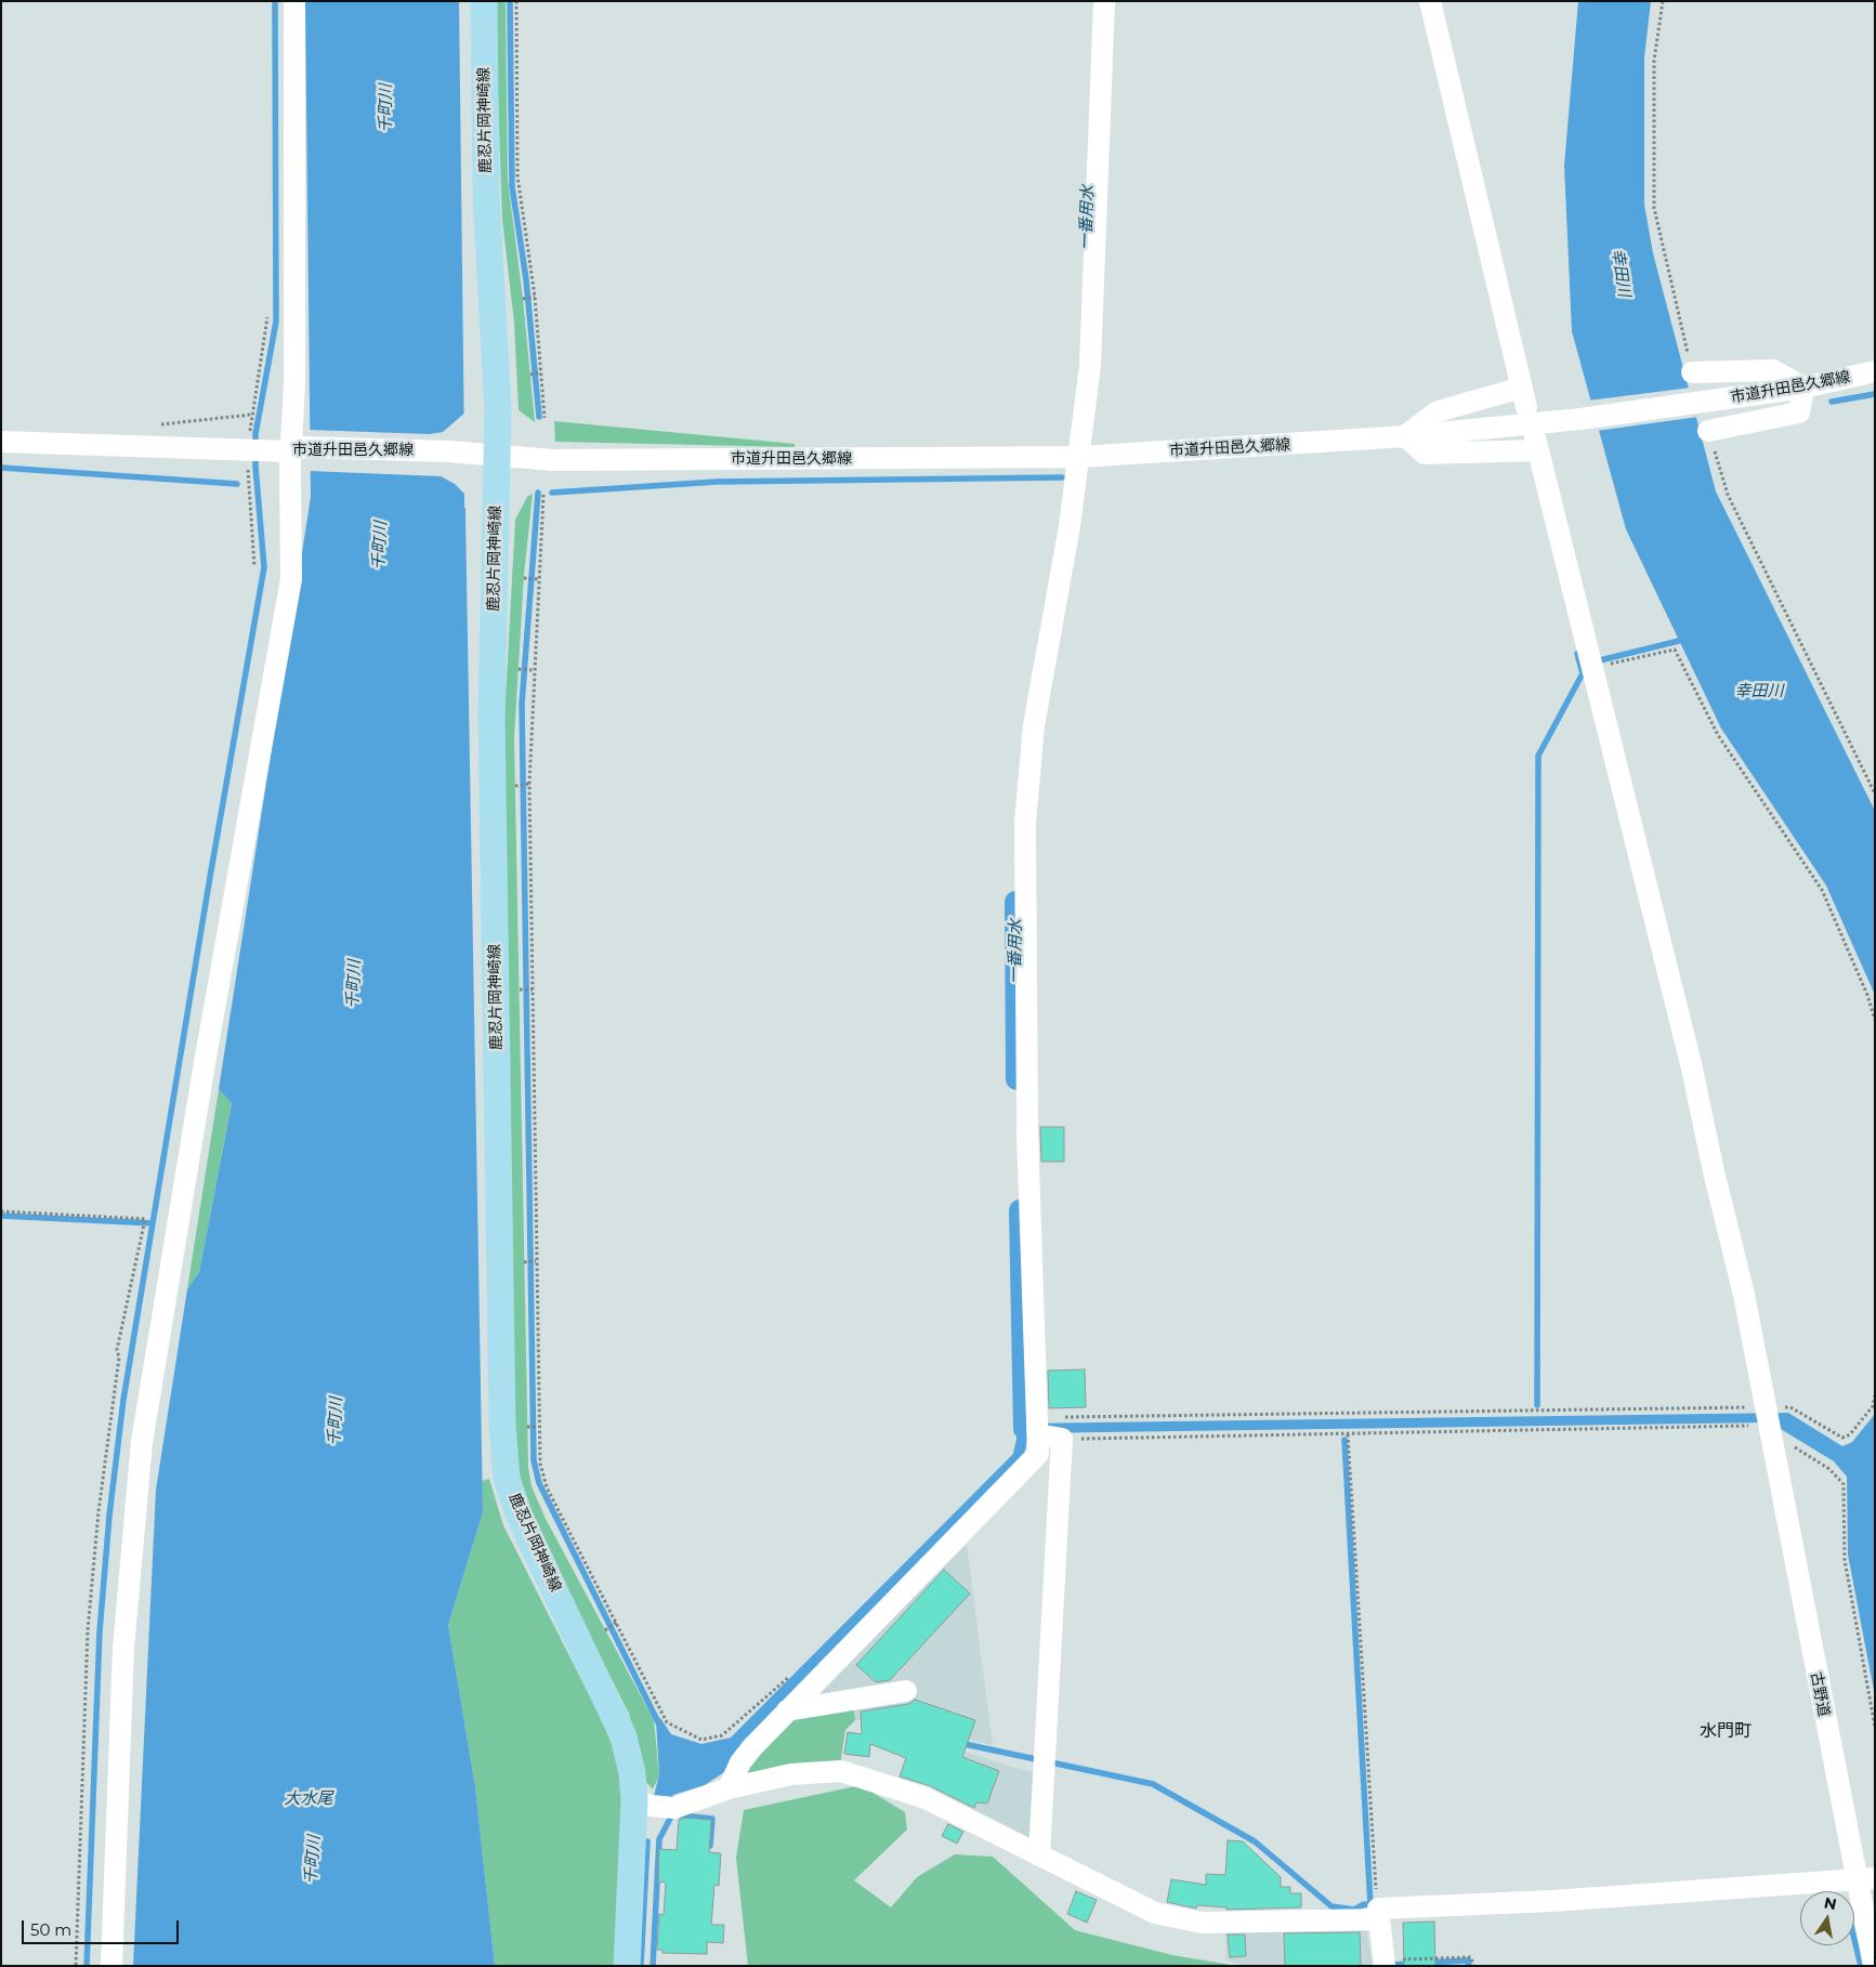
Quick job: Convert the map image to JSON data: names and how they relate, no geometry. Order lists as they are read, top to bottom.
{
  "streets": {
    "main road": ["鹿忍片岡神崎線"],
    "street": ["市道升田邑久郷線", "古野道"]
  },
  "crossings": [
    ["鹿忍片岡神崎線", "市道升田邑久郷線"],
    ["市道升田邑久郷線", "古野道"]
  ],
  "districts": ["水門町"],
  "water": [
    "千町川",
    "一番用水",
    "幸田川",
    "大水尾"
  ],
  "scale_bar": "50 m",
  "north": "top"
}
